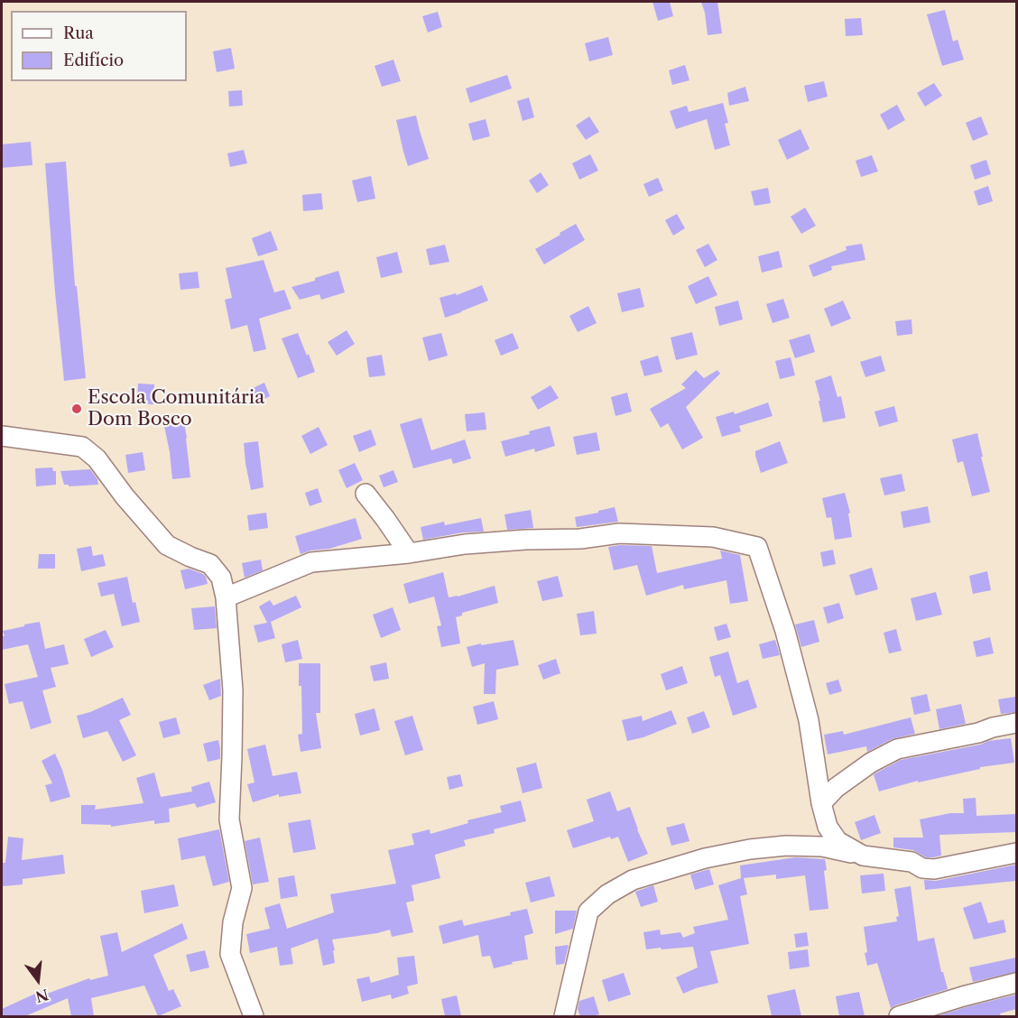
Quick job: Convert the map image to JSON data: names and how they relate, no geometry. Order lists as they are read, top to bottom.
{
  "places": ["Escola Comunitária Dom Bosco"],
  "legend": ["Rua", "Edifício"],
  "north": "bottom"
}
